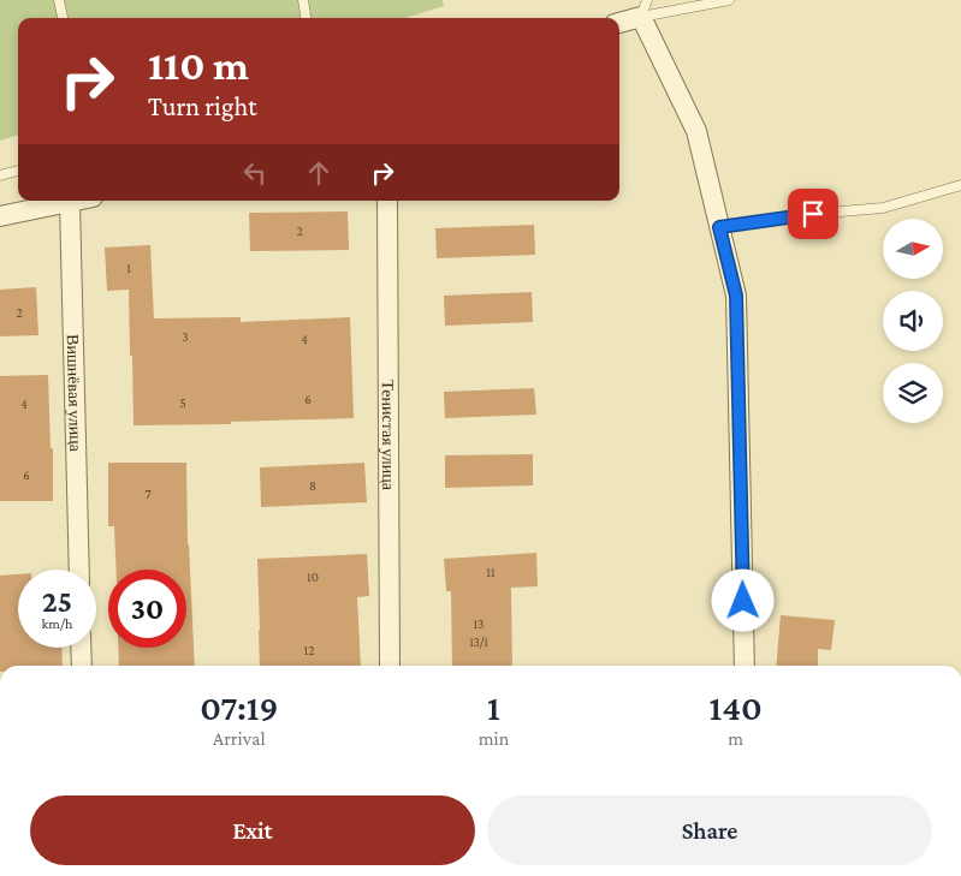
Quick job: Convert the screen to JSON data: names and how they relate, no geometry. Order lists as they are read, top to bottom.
{
  "streets": {
    "street": ["Вишнёвая улица", "Тенистая улица"]
  },
  "house_numbers": [
    "2",
    "1",
    "2",
    "3",
    "4",
    "6",
    "5",
    "4",
    "6",
    "8",
    "7",
    "11",
    "10",
    "13",
    "13/1",
    "12"
  ],
  "north": "right",
  "page": {
    "turn": ["110 m", "Turn right"],
    "speed": "25 km/h",
    "limit": "30",
    "eta": [
      "07:19",
      "Arrival",
      "1",
      "min",
      "140",
      "m"
    ],
    "buttons": ["Exit", "Share"]
  }
}
